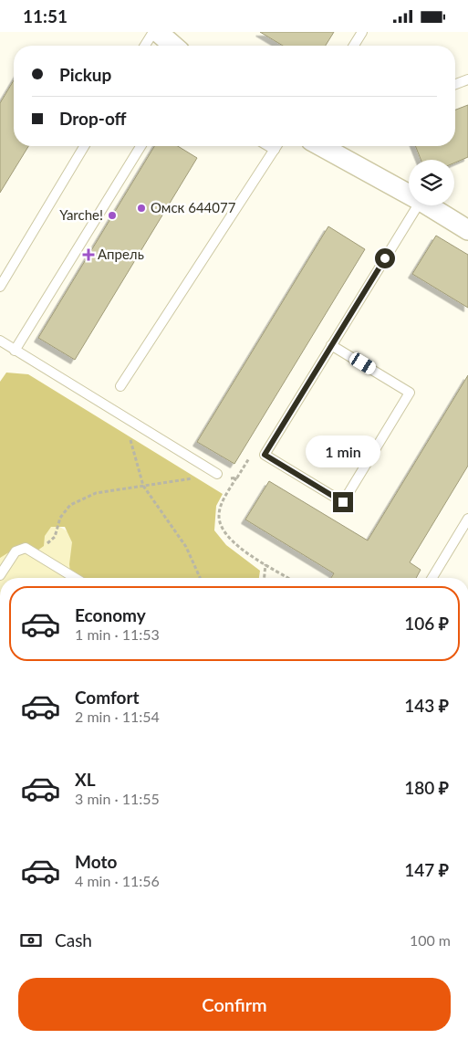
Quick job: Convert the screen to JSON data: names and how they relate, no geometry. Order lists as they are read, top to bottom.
{
  "places": {
    "other": ["Омск 644077", "Yarche!"],
    "health": ["Апрель"]
  },
  "page": {
    "status": "11:51",
    "banner": ["Pickup", "Drop-off"],
    "bubble": "1 min",
    "list": [
      {
        "name": "Economy",
        "note": "1 min · 11:53",
        "value": "106 ₽"
      },
      {
        "name": "Comfort",
        "note": "2 min · 11:54",
        "value": "143 ₽"
      },
      {
        "name": "XL",
        "note": "3 min · 11:55",
        "value": "180 ₽"
      },
      {
        "name": "Moto",
        "note": "4 min · 11:56",
        "value": "147 ₽"
      }
    ],
    "pay": ["Cash", "100 m"],
    "buttons": "Confirm"
  }
}
